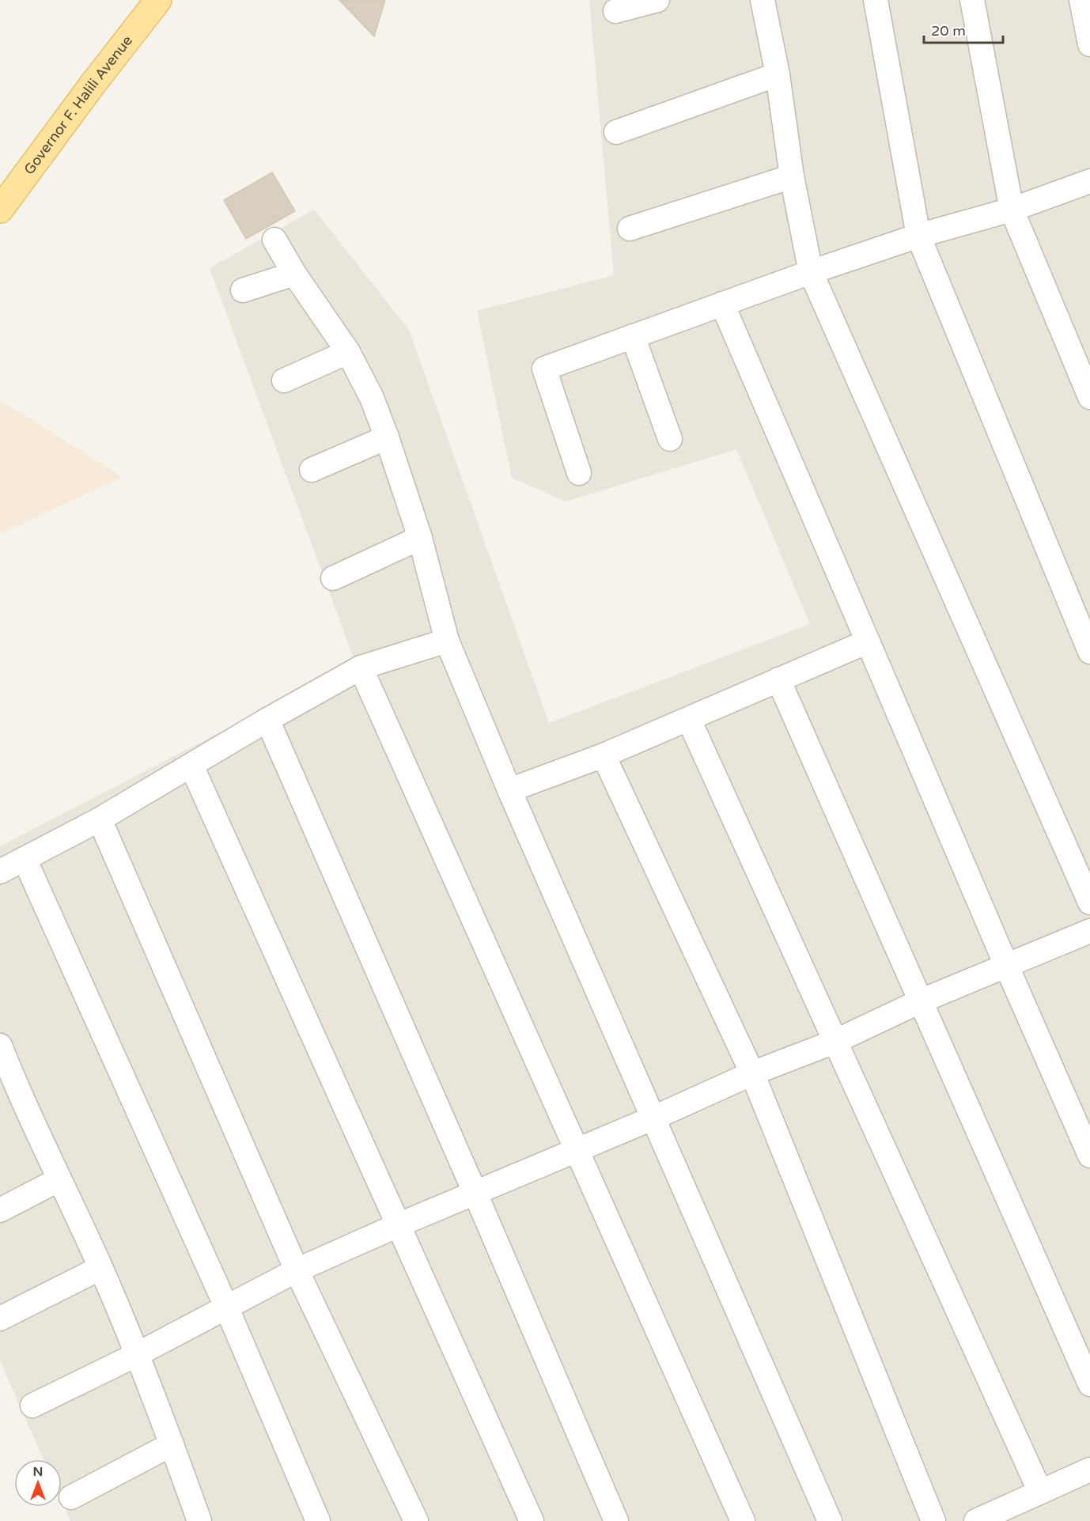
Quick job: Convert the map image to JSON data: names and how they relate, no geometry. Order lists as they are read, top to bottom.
{
  "streets": {
    "main road": ["Governor F. Halili Avenue"]
  },
  "scale_bar": "20 m",
  "north": "top"
}
